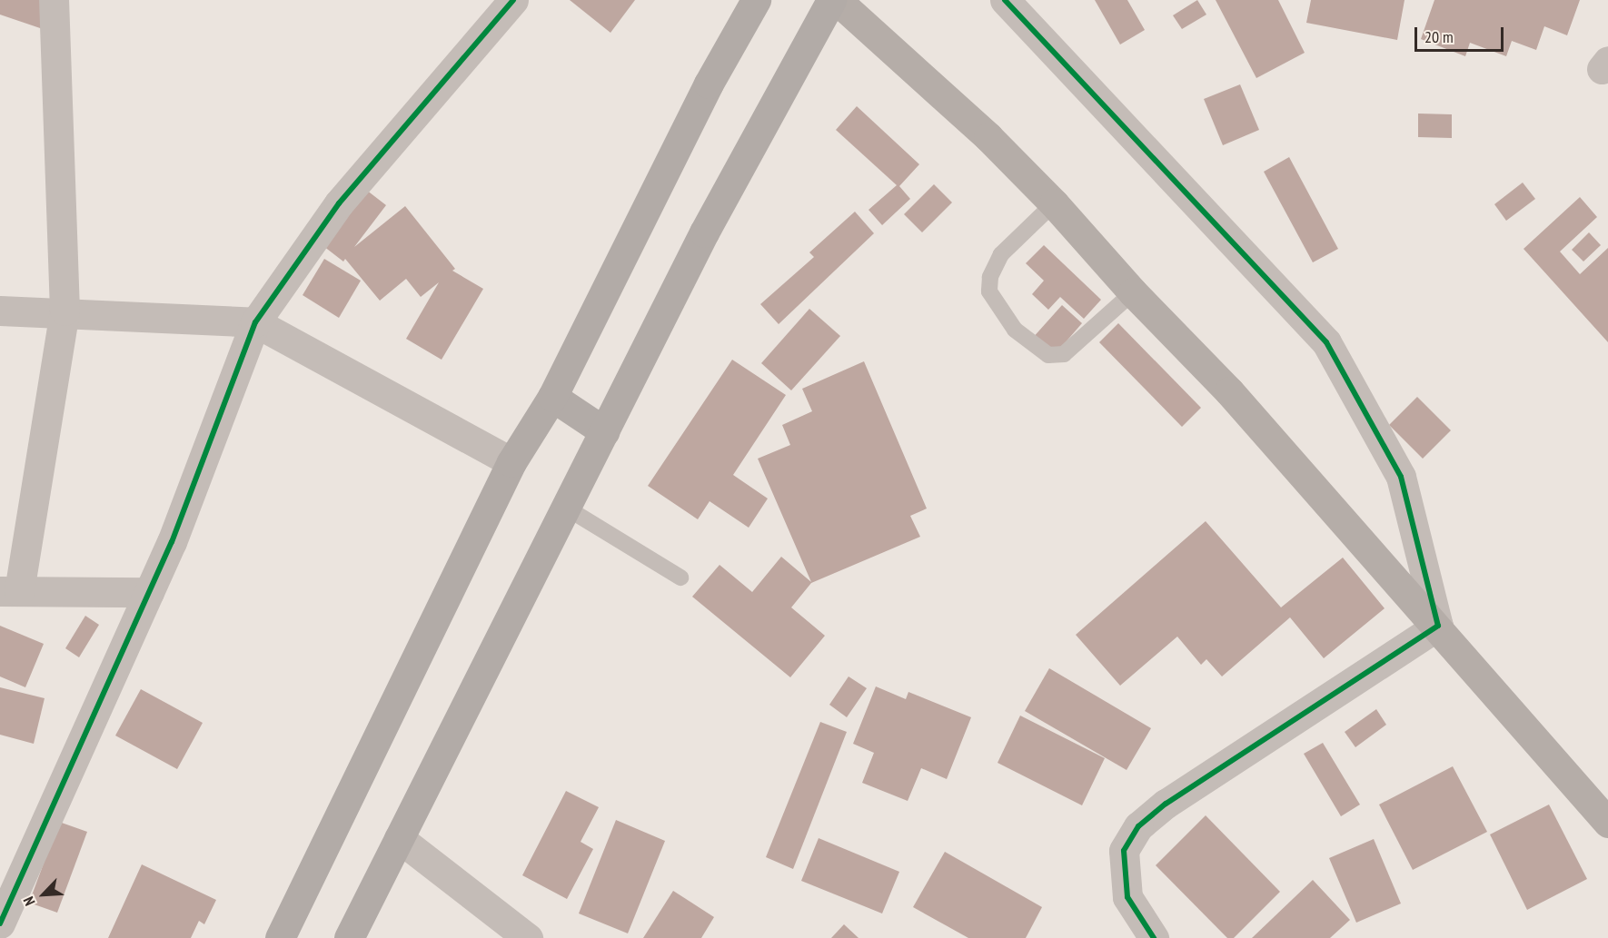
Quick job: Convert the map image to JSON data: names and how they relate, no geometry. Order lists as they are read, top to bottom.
{
  "scale_bar": "20 m",
  "north": "bottom left"
}
